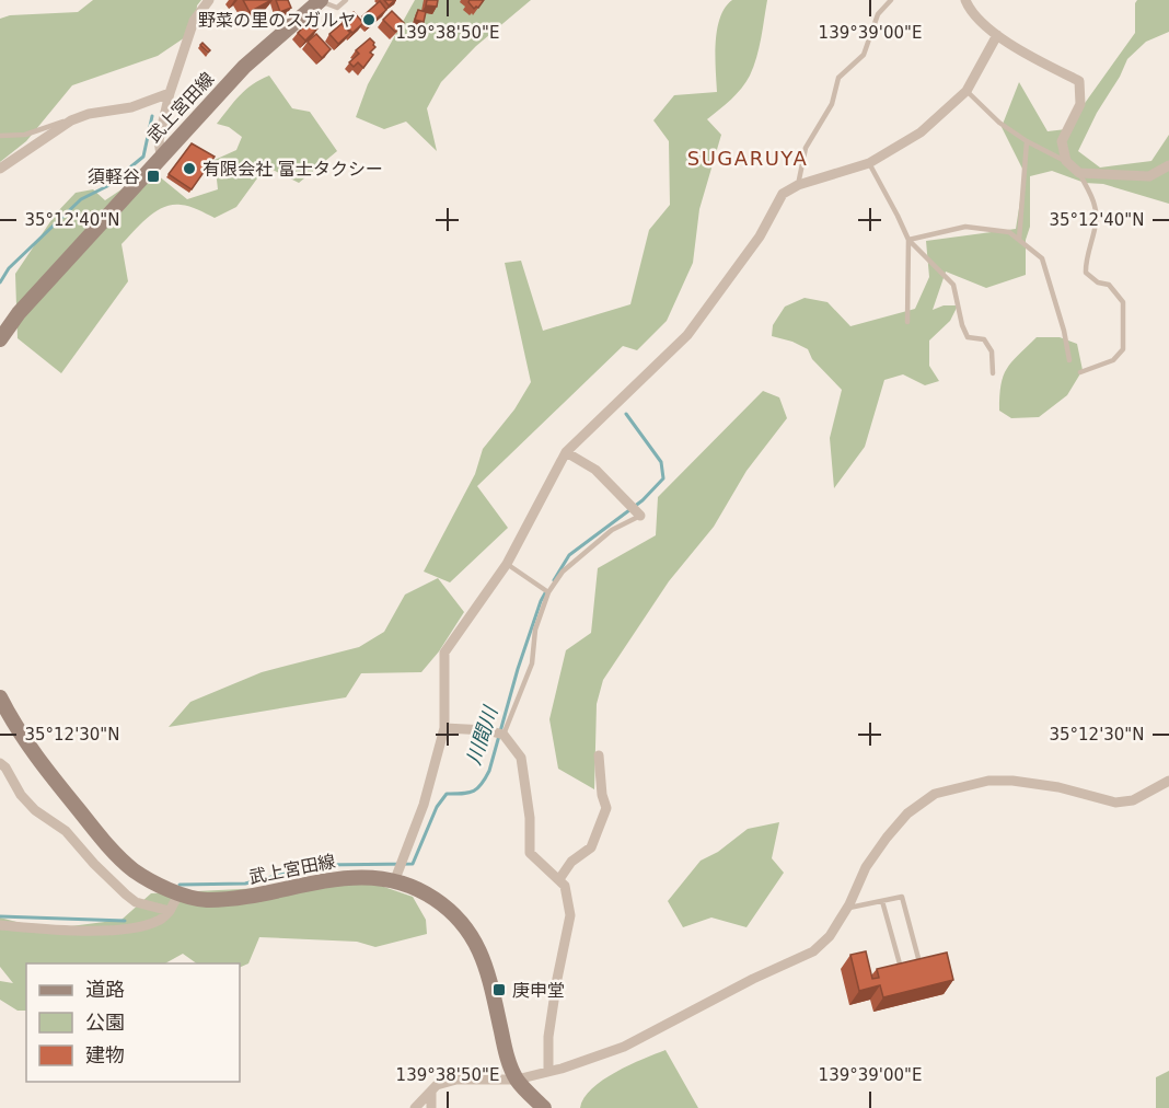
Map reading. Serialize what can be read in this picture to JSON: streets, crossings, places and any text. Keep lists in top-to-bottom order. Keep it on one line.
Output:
{"streets":{"main road":["武上宮田線"]},"districts":["SUGARUYA"],"water":["川間川"],"places":{"other":["野菜の里のスガルヤ","有限会社 富士タクシー"],"transit":["須軽谷","庚申堂"]},"legend":["道路","公園","建物"],"coordinates":["139°38'50\"E","139°39'00\"E","35°12'40\"N","35°12'30\"N"]}
